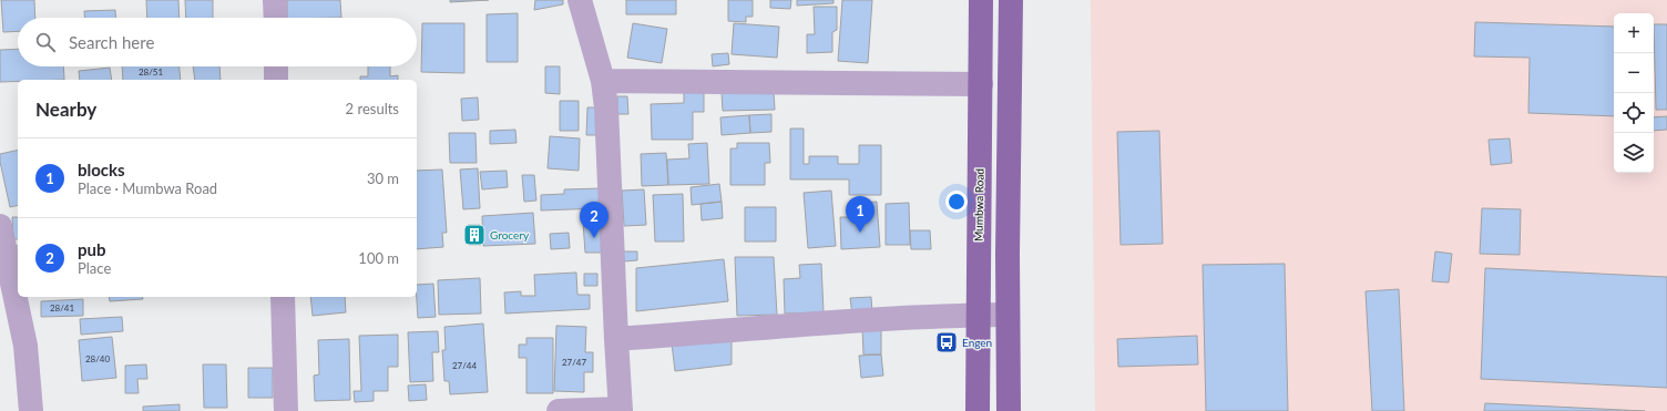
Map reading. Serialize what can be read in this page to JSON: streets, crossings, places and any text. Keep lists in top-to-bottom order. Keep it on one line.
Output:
{"streets":{"main road":["Mumbwa Road"]},"places":{"building":["Grocery"],"bus stop":["Engen"]},"house_numbers":["28/51","28/41","28/40","27/47","27/44"],"page":{"map_buttons":["+","−"],"search":"Search here","heading":["Nearby","2 results"],"list":[{"mark":"1","name":"blocks","note":"Place · Mumbwa Road","value":"30 m"},{"mark":"2","name":"pub","note":"Place","value":"100 m"}],"pins":["1","2"]}}
